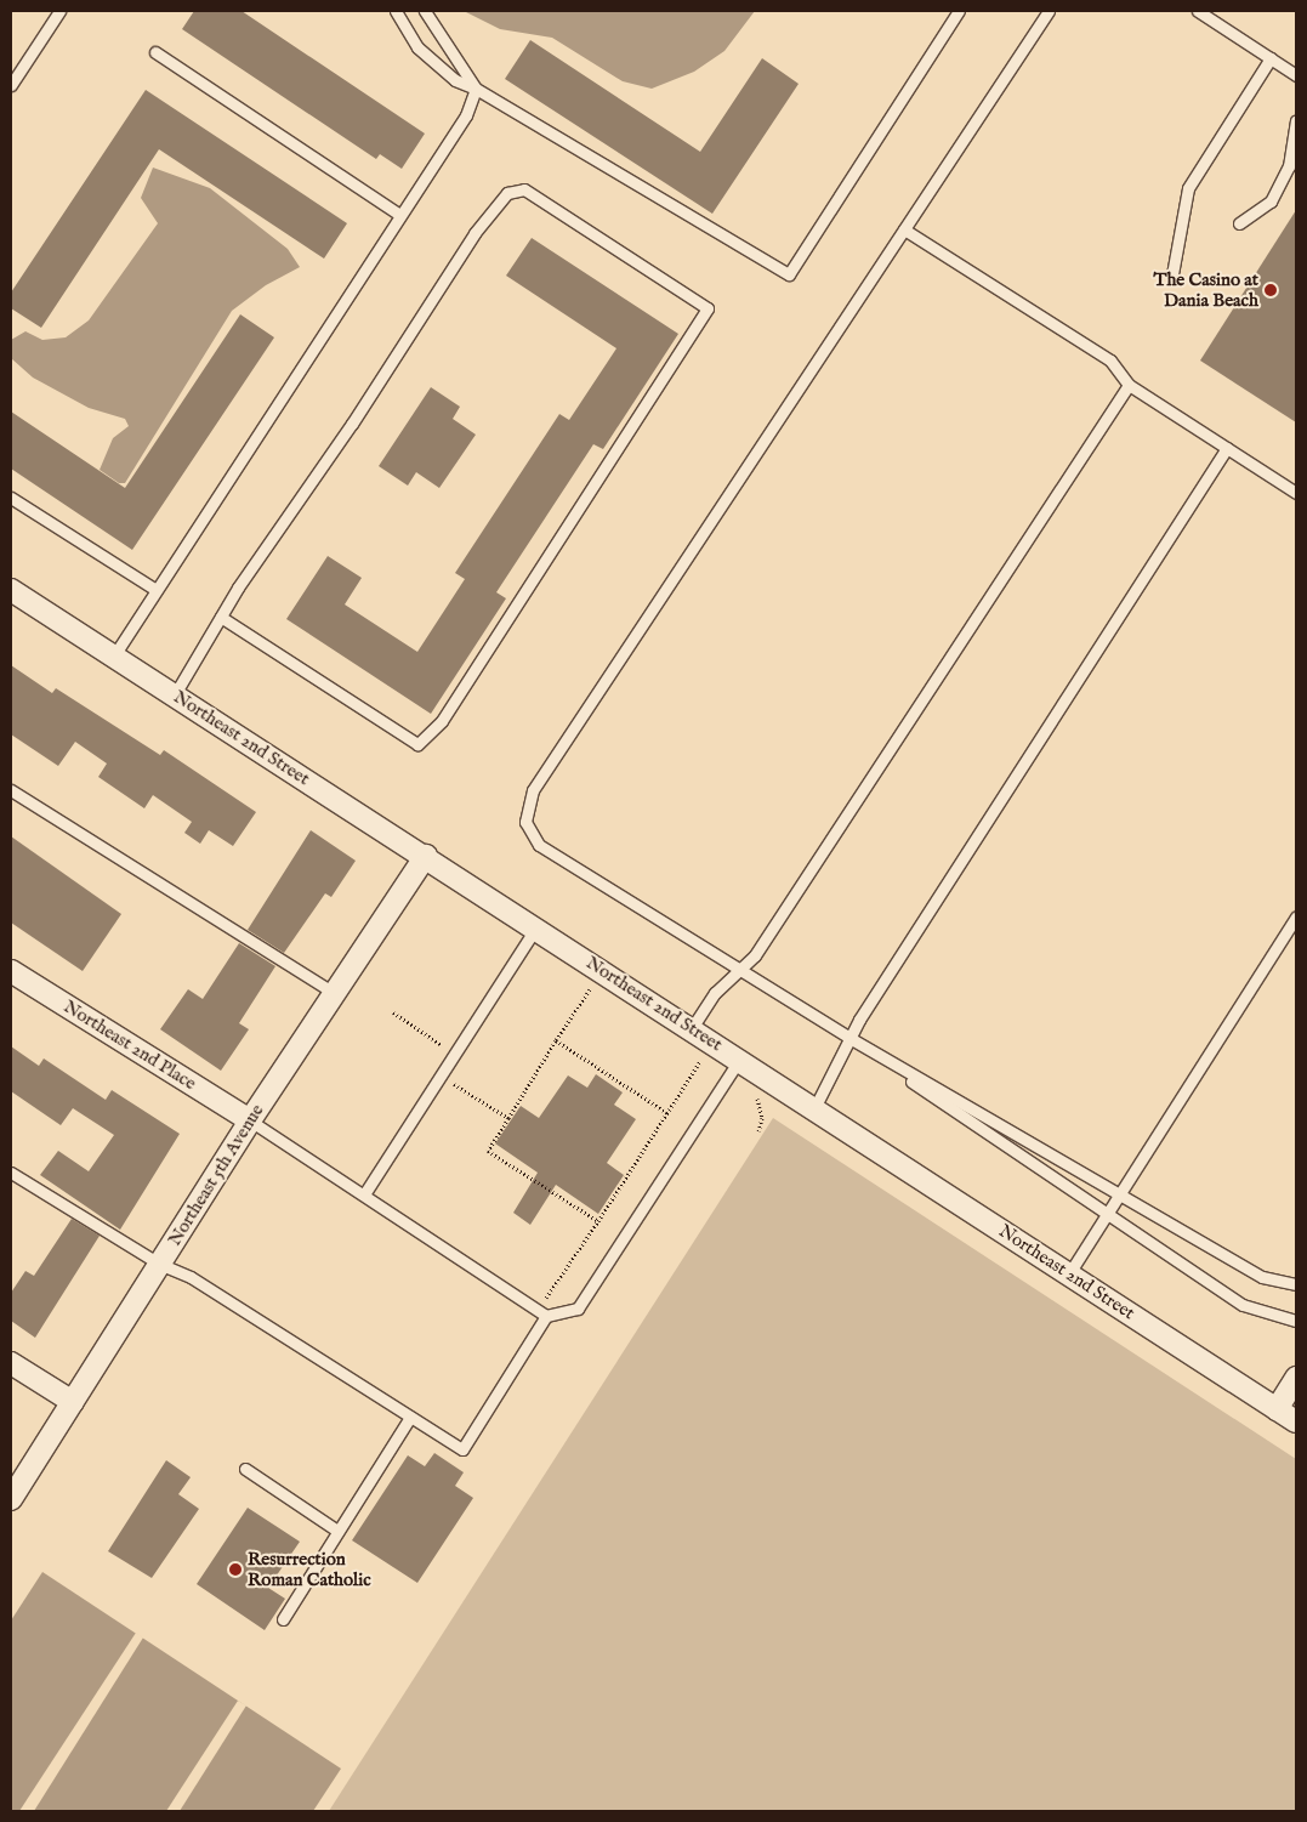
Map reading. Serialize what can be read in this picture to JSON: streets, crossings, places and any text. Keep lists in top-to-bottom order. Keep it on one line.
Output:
{"streets":{"street":["Northeast 2nd Street","Northeast 2nd Place","Northeast 5th Avenue"]},"crossings":[["Northeast 2nd Street","Northeast 5th Avenue"],["Northeast 2nd Place","Northeast 5th Avenue"]],"places":["The Casino at Dania Beach","Resurrection Roman Catholic"]}
